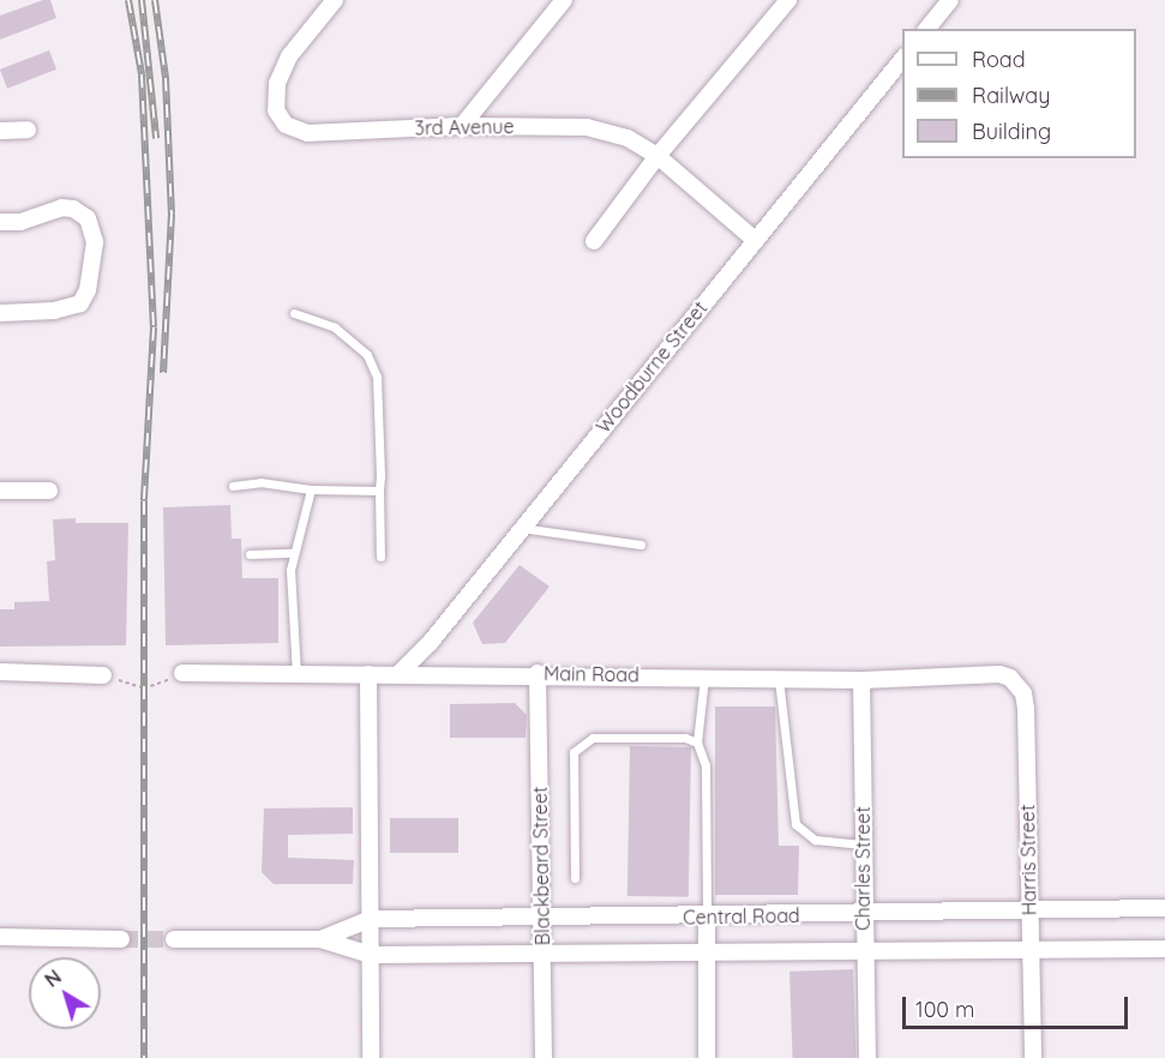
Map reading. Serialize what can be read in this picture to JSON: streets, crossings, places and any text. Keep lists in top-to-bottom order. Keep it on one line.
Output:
{"streets":{"street":["3rd Avenue","Woodburne Street","Main Road","Harris Street","Blackbeard Street","Charles Street","Central Road"]},"crossings":[["3rd Avenue","Woodburne Street"],["Woodburne Street","Main Road"],["Main Road","Harris Street"],["Main Road","Blackbeard Street"],["Main Road","Charles Street"],["Harris Street","Central Road"],["Blackbeard Street","Central Road"],["Charles Street","Central Road"]],"legend":["Road","Railway","Building"],"scale_bar":"100 m","north":"top left"}
